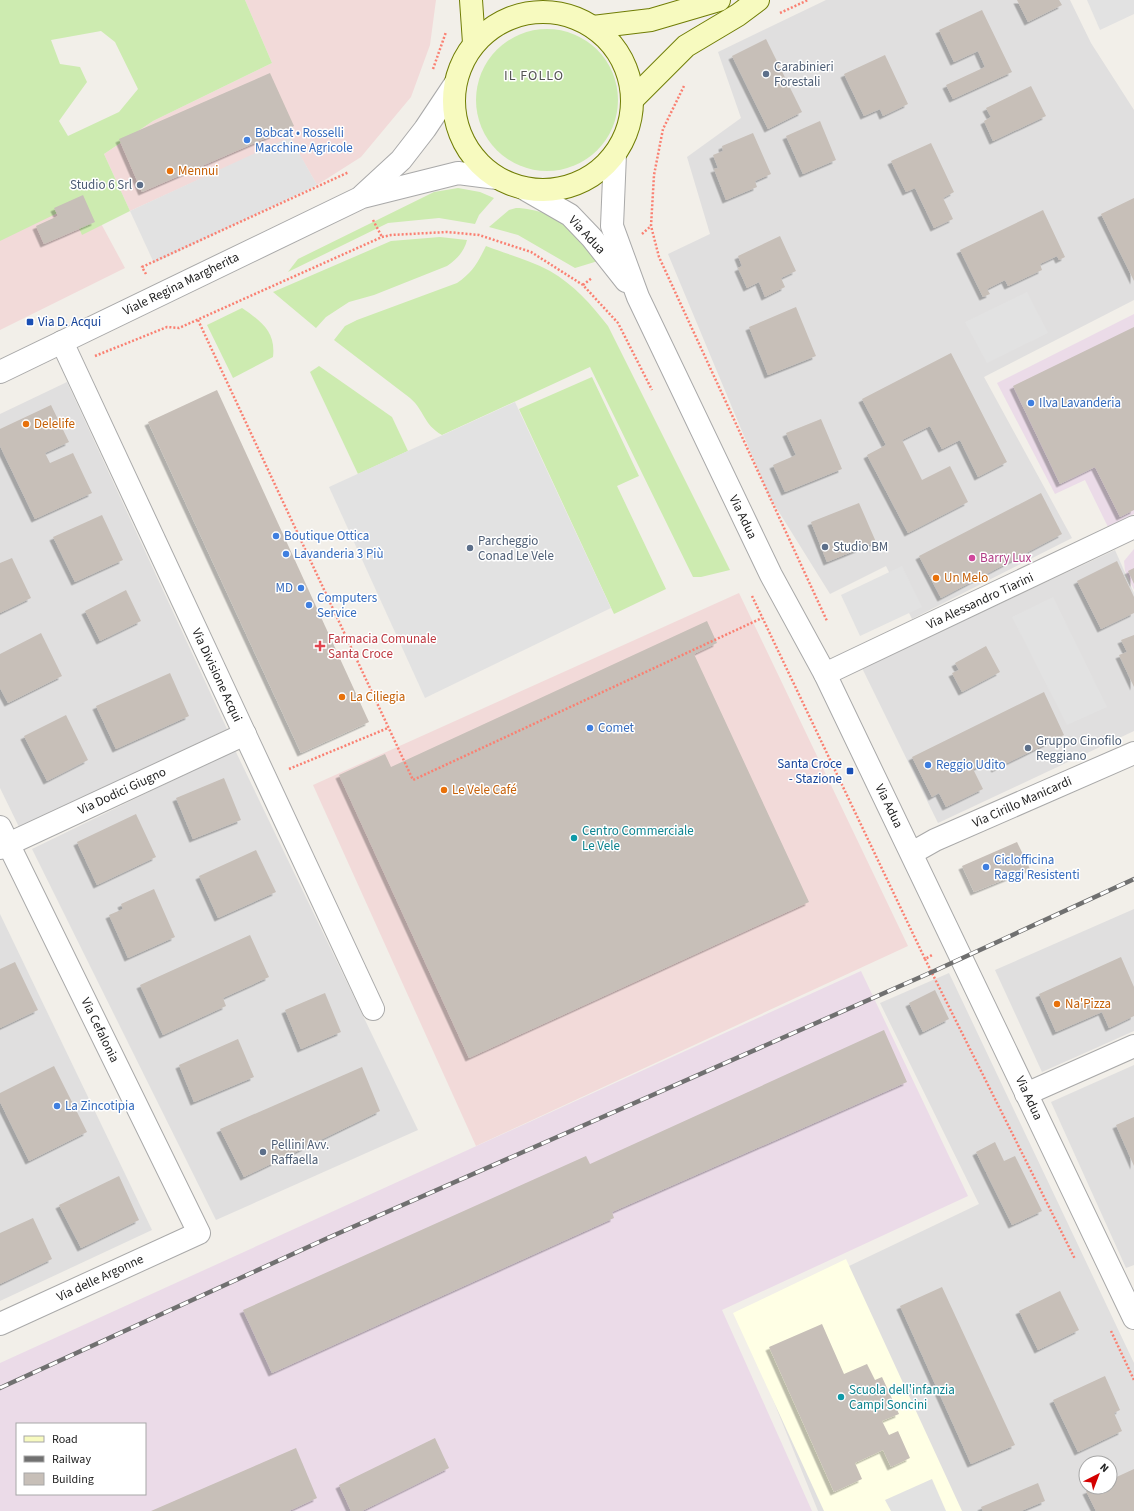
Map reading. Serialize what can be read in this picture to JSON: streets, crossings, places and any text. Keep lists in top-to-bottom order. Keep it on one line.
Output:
{"streets":{"main road":["Viale Regina Margherita"],"street":["Via Adua","Via Alessandro Tiarini","Via Divisione Acqui","Via Dodici Giugno","Via Cirillo Manicardi","Via Cefalonia","Via delle Argonne"]},"crossings":[["Via Adua","Viale Regina Margherita"],["Via Adua","Via Alessandro Tiarini"],["Via Adua","Via Cirillo Manicardi"],["Viale Regina Margherita","Via Divisione Acqui"],["Via Divisione Acqui","Via Dodici Giugno"],["Via Dodici Giugno","Via Cefalonia"],["Via Cefalonia","Via delle Argonne"]],"districts":["IL FOLLO"],"places":{"other":["Carabinieri Forestali","Bobcat • Rosselli Macchine Agricole","Mennui","Studio 6 Srl","Ilva Lavanderia","Delelife","Boutique Ottica","Studio BM","Parcheggio Conad Le Vele","Lavanderia 3 Più","Barry Lux","Un Melo","MD","Computers Service","La Ciliegia","Comet","Gruppo Cinofilo Reggiano","Reggio Udito","Le Vele Café","Centro Commerciale Le Vele","Ciclofficina Raggi Resistenti","Na'Pizza","La Zincotipia","Pellini Avv. Raffaella","Scuola dell'infanzia Campi Soncini"],"transit":["Via D. Acqui","Santa Croce - Stazione"],"health":["Farmacia Comunale Santa Croce"]},"legend":["Road","Railway","Building"],"north":"top right"}
